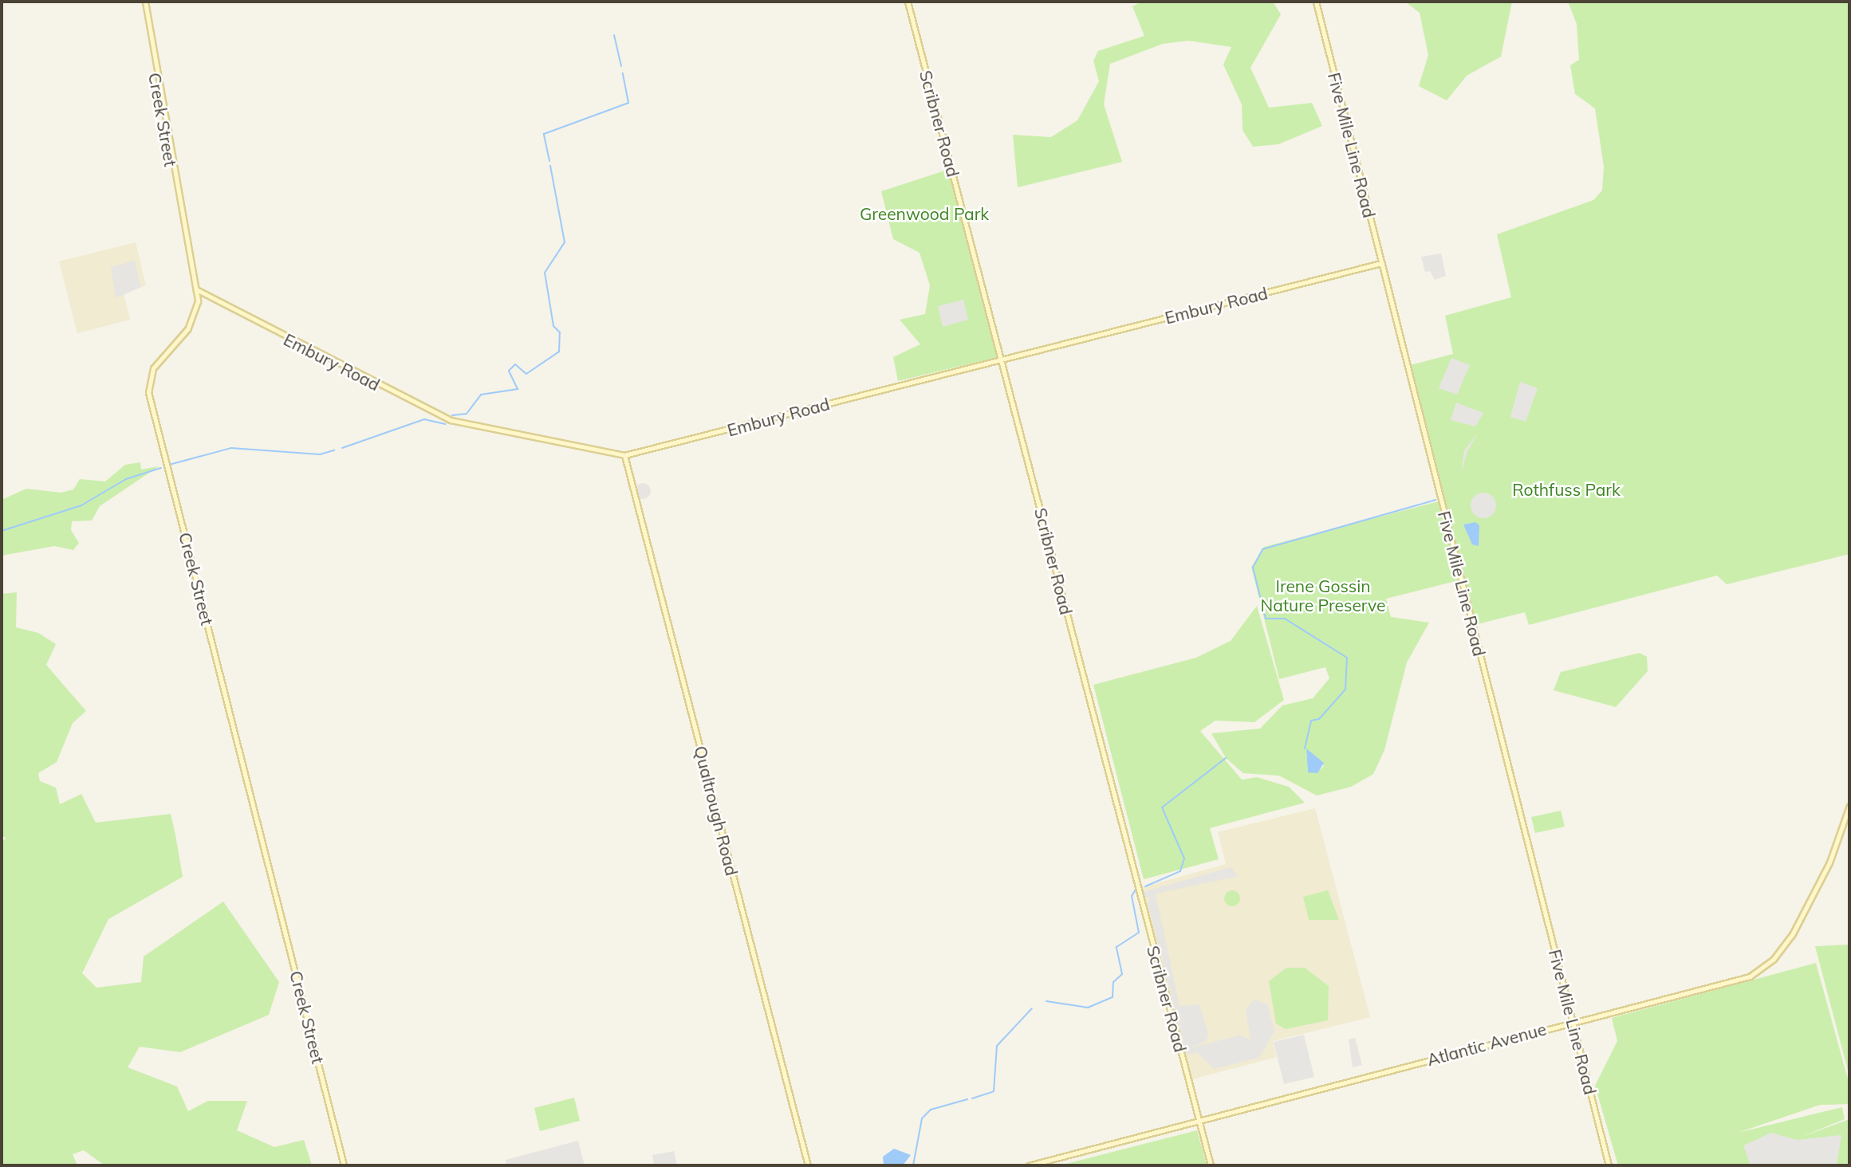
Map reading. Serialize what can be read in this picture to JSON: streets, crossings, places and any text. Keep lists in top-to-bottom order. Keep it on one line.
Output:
{"streets":{"street":["Creek Street","Scribner Road","Five Mile Line Road","Embury Road","Qualtrough Road","Atlantic Avenue"]},"crossings":[["Creek Street","Embury Road"],["Scribner Road","Embury Road"],["Scribner Road","Atlantic Avenue"],["Five Mile Line Road","Embury Road"],["Five Mile Line Road","Atlantic Avenue"],["Embury Road","Qualtrough Road"]],"parks":["Greenwood Park","Rothfuss Park","Irene Gossin Nature Preserve"]}
